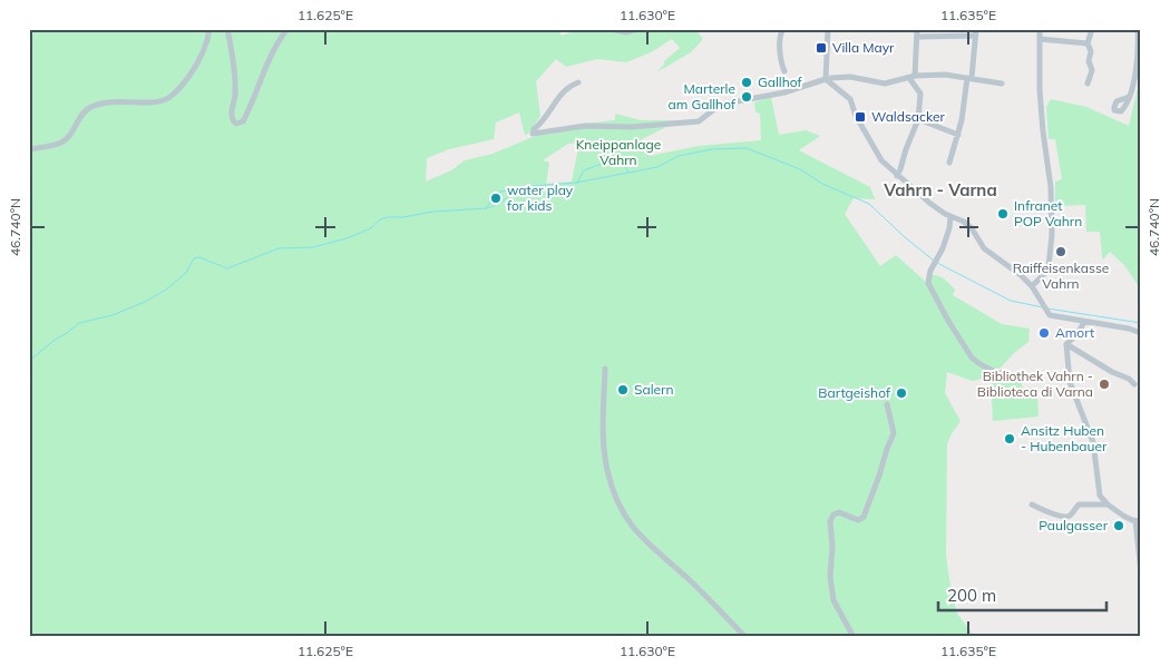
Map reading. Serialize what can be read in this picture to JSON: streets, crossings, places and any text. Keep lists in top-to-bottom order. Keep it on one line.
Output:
{"districts":["Vahrn - Varna"],"parks":["Kneippanlage Vahrn"],"places":{"transit":["Villa Mayr","Waldsacker"],"other":["Gallhof","Marterle am Gallhof","water play for kids","Infranet POP Vahrn","Raiffeisenkasse Vahrn","Amort","Bibliothek Vahrn - Biblioteca di Varna","Salern","Bartgeishof","Ansitz Huben - Hubenbauer","Paulgasser"]},"scale_bar":"200 m","coordinates":["11.625°E","11.630°E","11.635°E","46.740°N"]}
